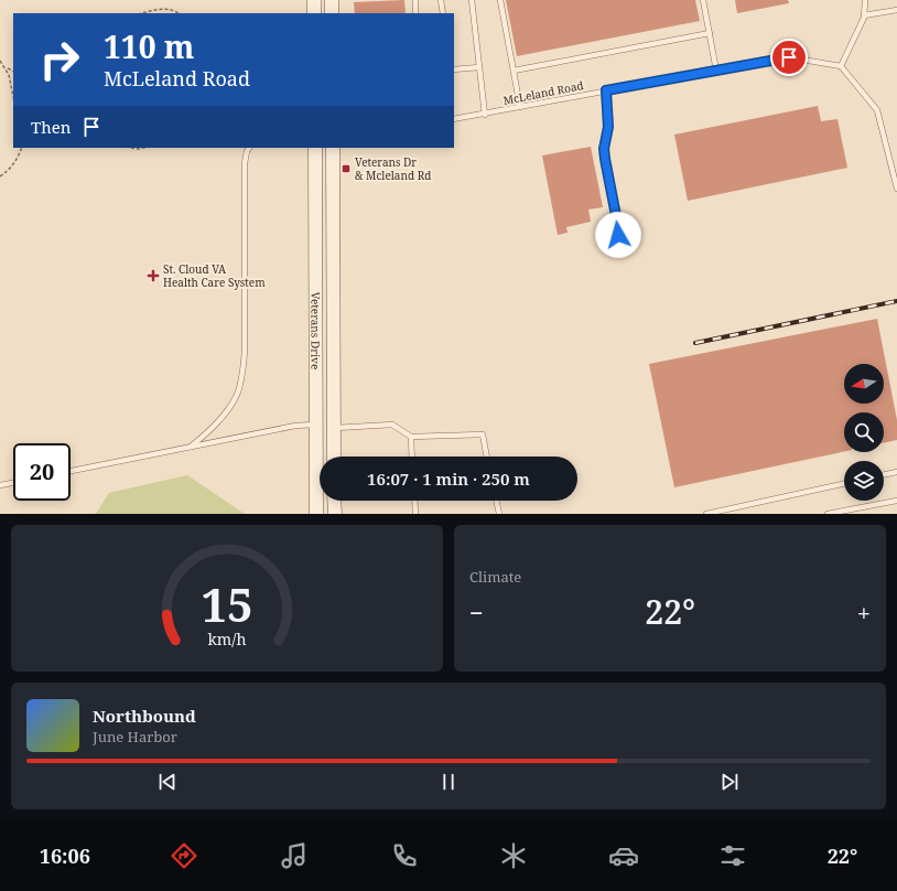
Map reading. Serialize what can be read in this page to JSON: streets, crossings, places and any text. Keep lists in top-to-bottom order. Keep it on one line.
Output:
{"streets":{"main road":["Veterans Drive"],"lane":["McLeland Road"]},"places":{"transit":["Veterans Dr & Mcleland Rd"],"health":["St. Cloud VA Health Care System"]},"north":"left","page":{"turn":["110 m","McLeland Road"],"then":"Then","limit":"20","trip":"16:07 · 1 min · 250 m","tile":"Climate","heat":["−","22°","+"],"song":["Northbound","June Harbor"],"tabs":["16:06","22°"],"gauge":["15","km/h"]}}
